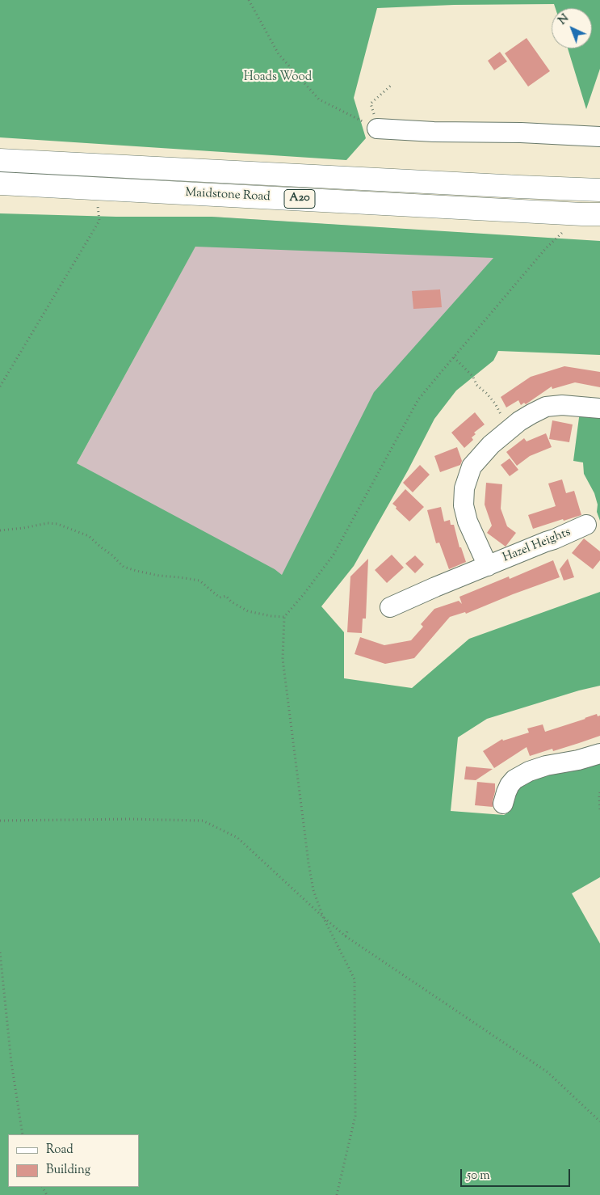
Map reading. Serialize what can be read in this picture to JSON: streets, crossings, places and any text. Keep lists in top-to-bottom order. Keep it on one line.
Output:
{"streets":{"main road":["Maidstone Road","A20"],"street":["Hazel Heights"]},"parks":["Hoads Wood"],"legend":["Road","Building"],"scale_bar":"50 m","north":"top left"}
